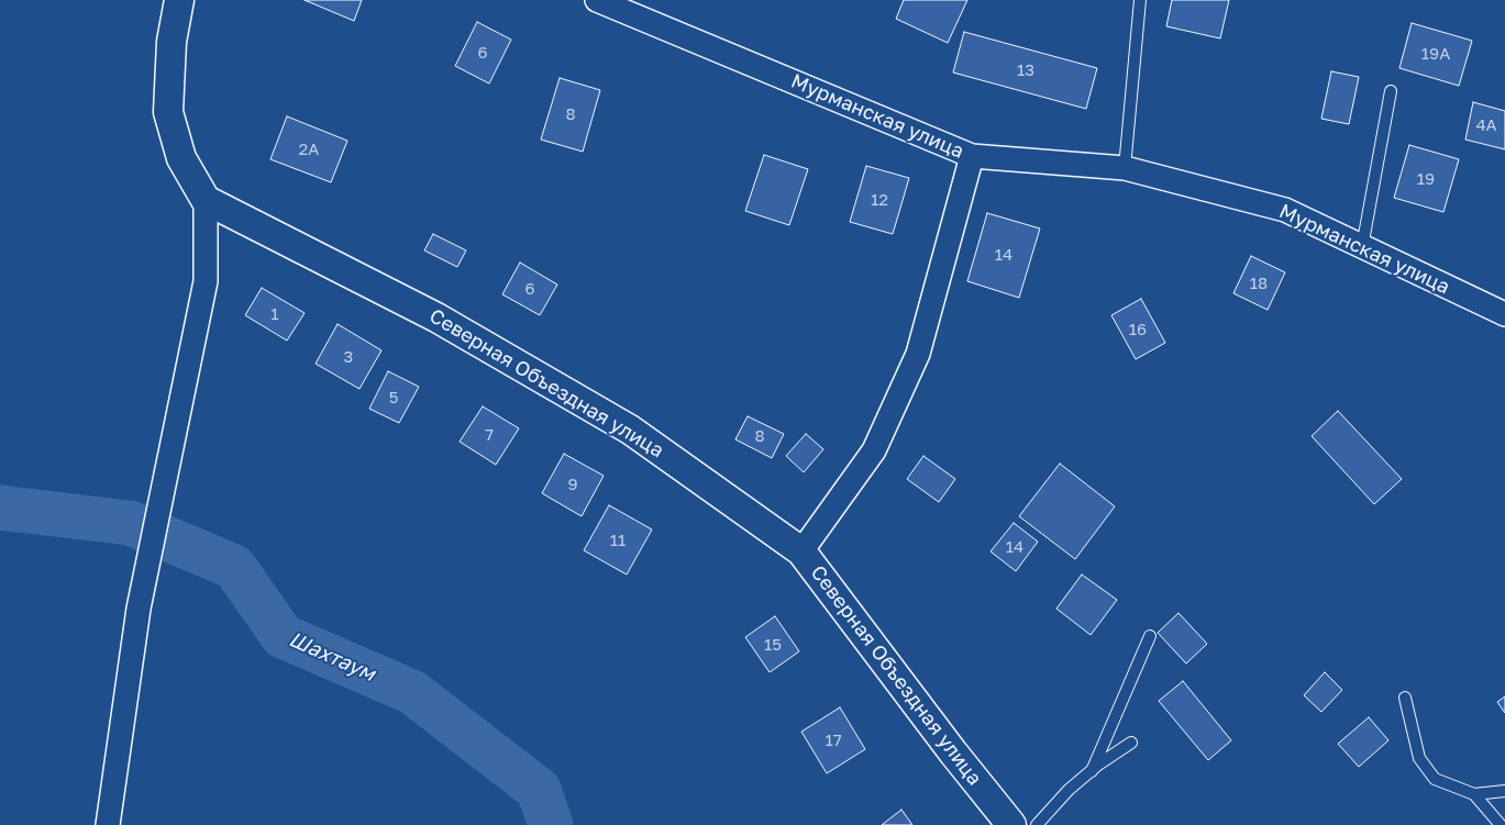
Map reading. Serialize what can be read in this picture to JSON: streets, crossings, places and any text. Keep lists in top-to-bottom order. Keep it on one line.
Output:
{"streets":{"street":["Мурманская улица","Северная Объездная улица"]},"water":["Шахтаум"],"house_numbers":["6","19А","13","8","4А","2А","19","12","14","18","6","1","16","3","5","7","8","9","11","14","15","17"]}
